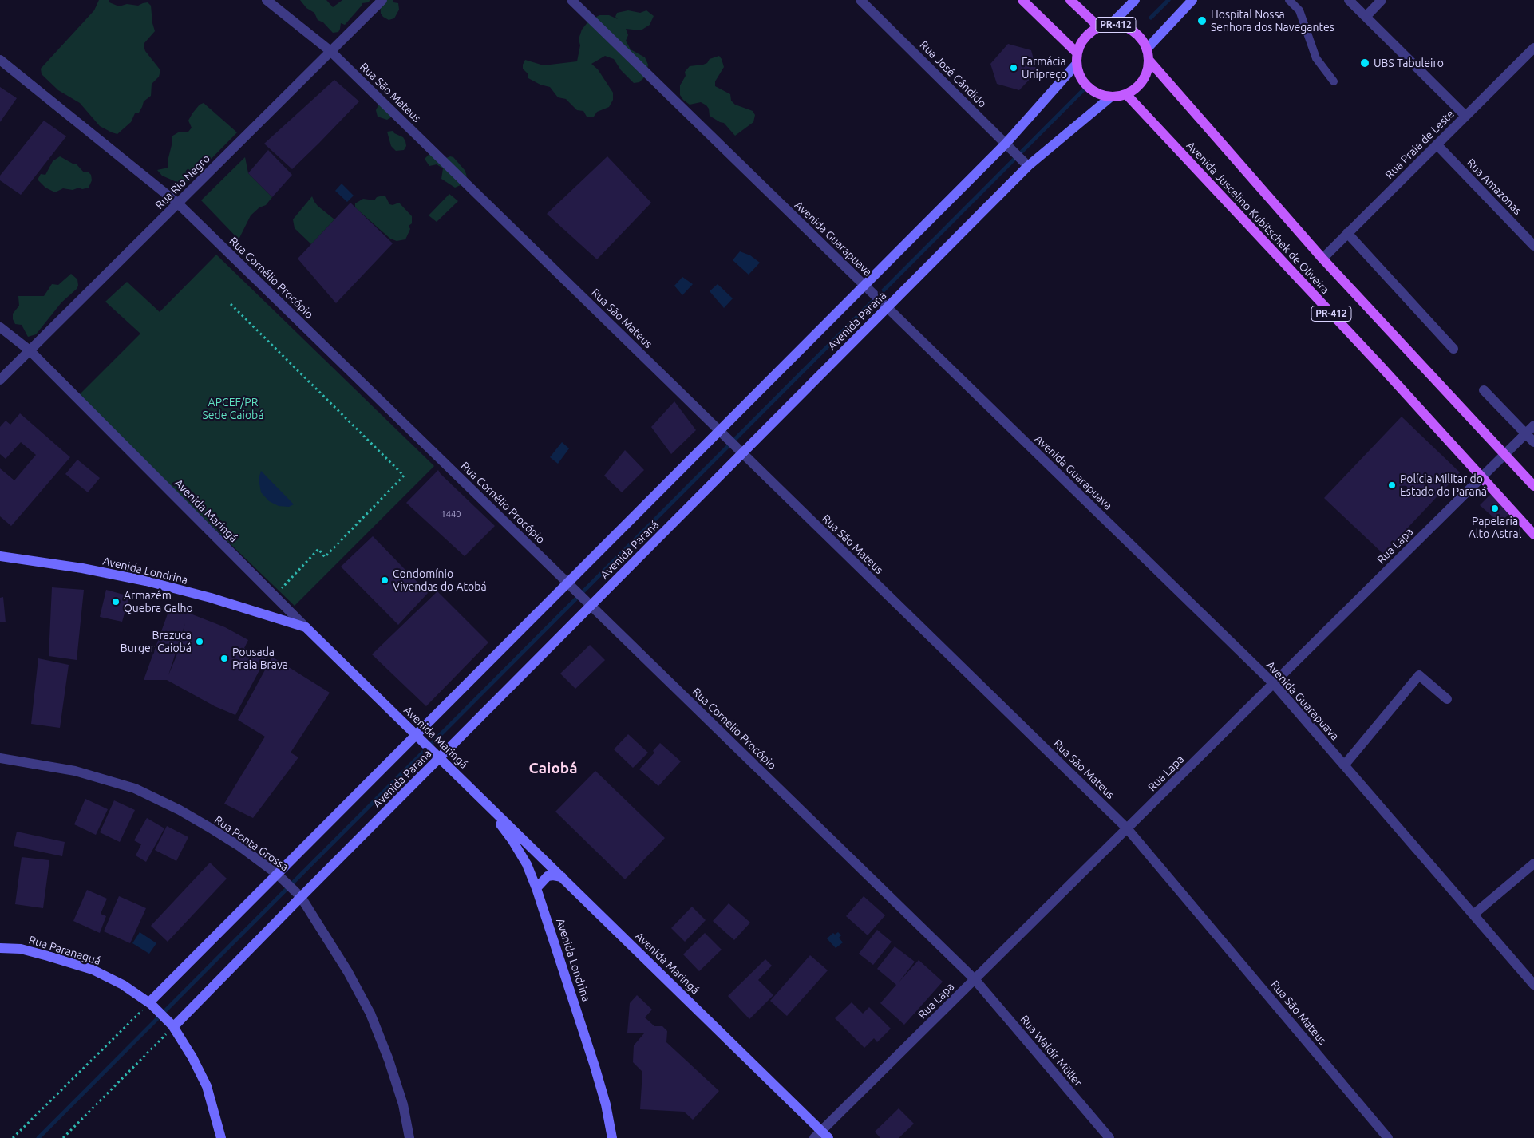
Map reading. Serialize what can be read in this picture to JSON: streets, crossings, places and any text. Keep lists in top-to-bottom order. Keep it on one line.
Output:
{"streets":{"main road":["PR-412","Avenida Juscelino Kubitschek de Oliveira"],"street":["Rua José Cândido","Rua São Mateus","Rua Praia de Leste","Rua Rio Negro","Rua Amazonas","Avenida Guarapuava","Rua Cornélio Procópio","Avenida Paraná","Avenida Maringá","Rua Lapa","Avenida Londrina","Rua Ponta Grossa","Rua Paranaguá","Rua Waldir Müller"]},"crossings":[["PR-412","Avenida Juscelino Kubitschek de Oliveira"],["PR-412","Avenida Paraná"],["Rua José Cândido","Avenida Paraná"],["Rua São Mateus","Rua Rio Negro"],["Rua São Mateus","Avenida Paraná"],["Rua São Mateus","Rua Lapa"],["Rua Praia de Leste","Rua Amazonas"],["Rua Praia de Leste","Avenida Juscelino Kubitschek de Oliveira"],["Rua Rio Negro","Rua Cornélio Procópio"],["Rua Rio Negro","Avenida Maringá"],["Avenida Juscelino Kubitschek de Oliveira","Avenida Paraná"],["Avenida Juscelino Kubitschek de Oliveira","Rua Lapa"],["Avenida Guarapuava","Avenida Paraná"],["Avenida Guarapuava","Rua Lapa"],["Rua Cornélio Procópio","Avenida Paraná"],["Rua Cornélio Procópio","Rua Lapa"],["Rua Cornélio Procópio","Rua Waldir Müller"],["Avenida Paraná","Avenida Maringá"],["Avenida Paraná","Rua Ponta Grossa"],["Avenida Paraná","Rua Paranaguá"],["Avenida Maringá","Rua Lapa"],["Avenida Maringá","Avenida Londrina"],["Rua Lapa","Rua Waldir Müller"]],"districts":["Caiobá"],"parks":["APCEF/PR Sede Caiobá"],"places":["Hospital Nossa Senhora dos Navegantes","UBS Tabuleiro","Farmácia Unipreço","Polícia Militar do Estado do Paraná","Papelaria Alto Astral","Condomínio Vivendas do Atobá","Armazém Quebra Galho","Brazuca Burger Caiobá","Pousada Praia Brava"],"house_numbers":["1440"]}
